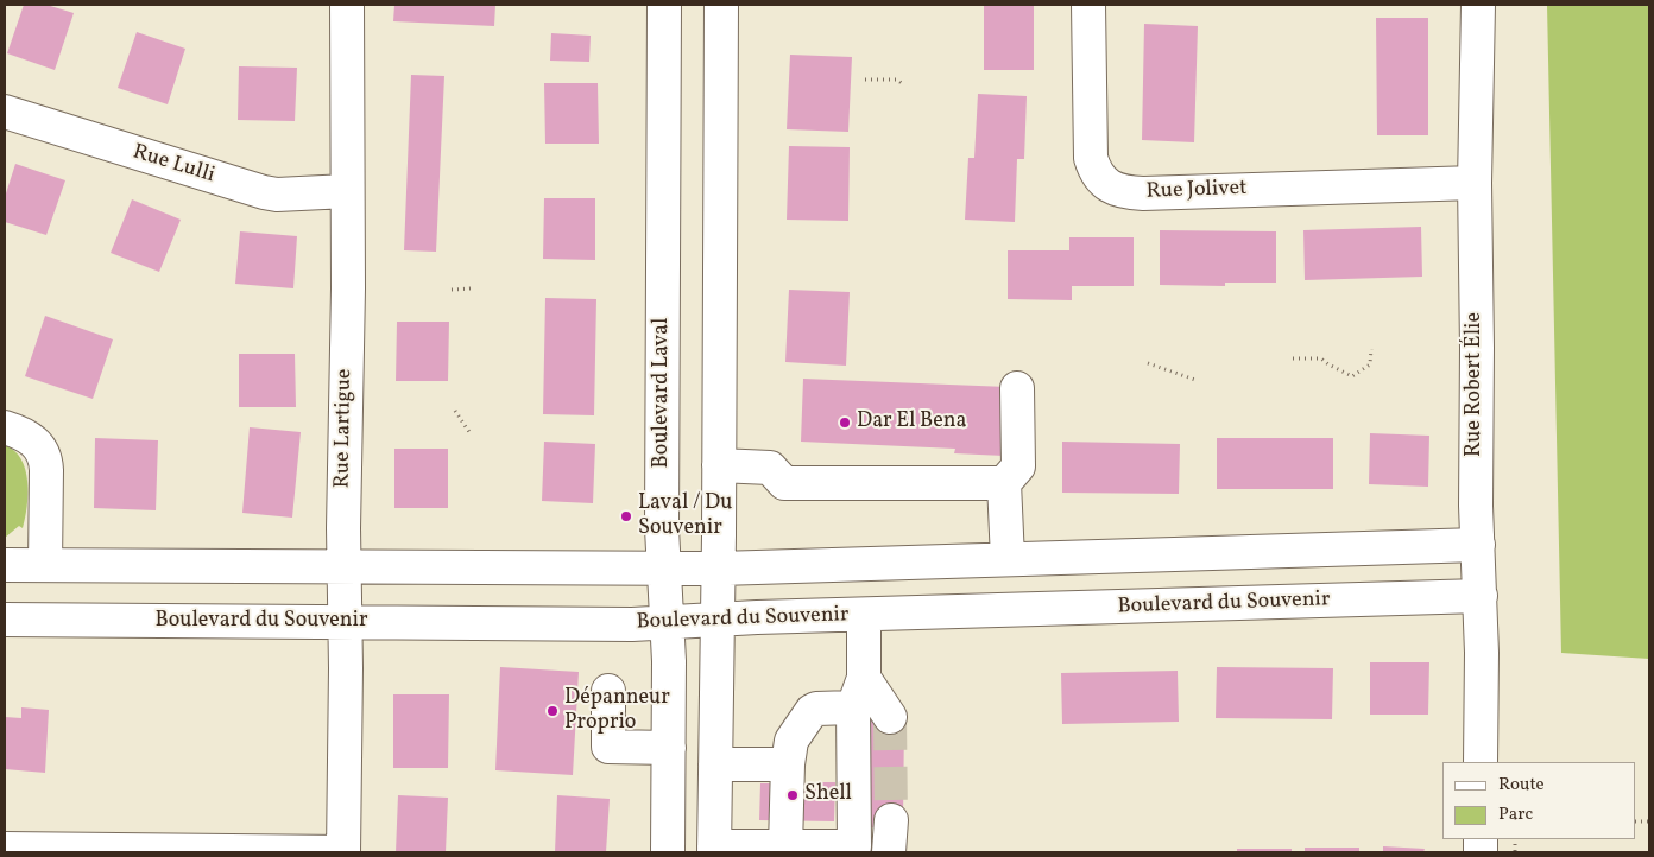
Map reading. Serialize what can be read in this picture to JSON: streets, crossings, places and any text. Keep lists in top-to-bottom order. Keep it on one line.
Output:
{"streets":{"street":["Rue Lulli","Rue Jolivet","Rue Robert Élie","Boulevard Laval","Rue Lartigue","Boulevard du Souvenir"]},"crossings":[["Rue Lulli","Rue Lartigue"],["Rue Jolivet","Rue Robert Élie"],["Rue Robert Élie","Boulevard du Souvenir"],["Boulevard Laval","Boulevard du Souvenir"],["Rue Lartigue","Boulevard du Souvenir"]],"places":["Dar El Bena","Laval / Du Souvenir","Dépanneur Proprio","Shell"],"legend":["Route","Parc"]}
